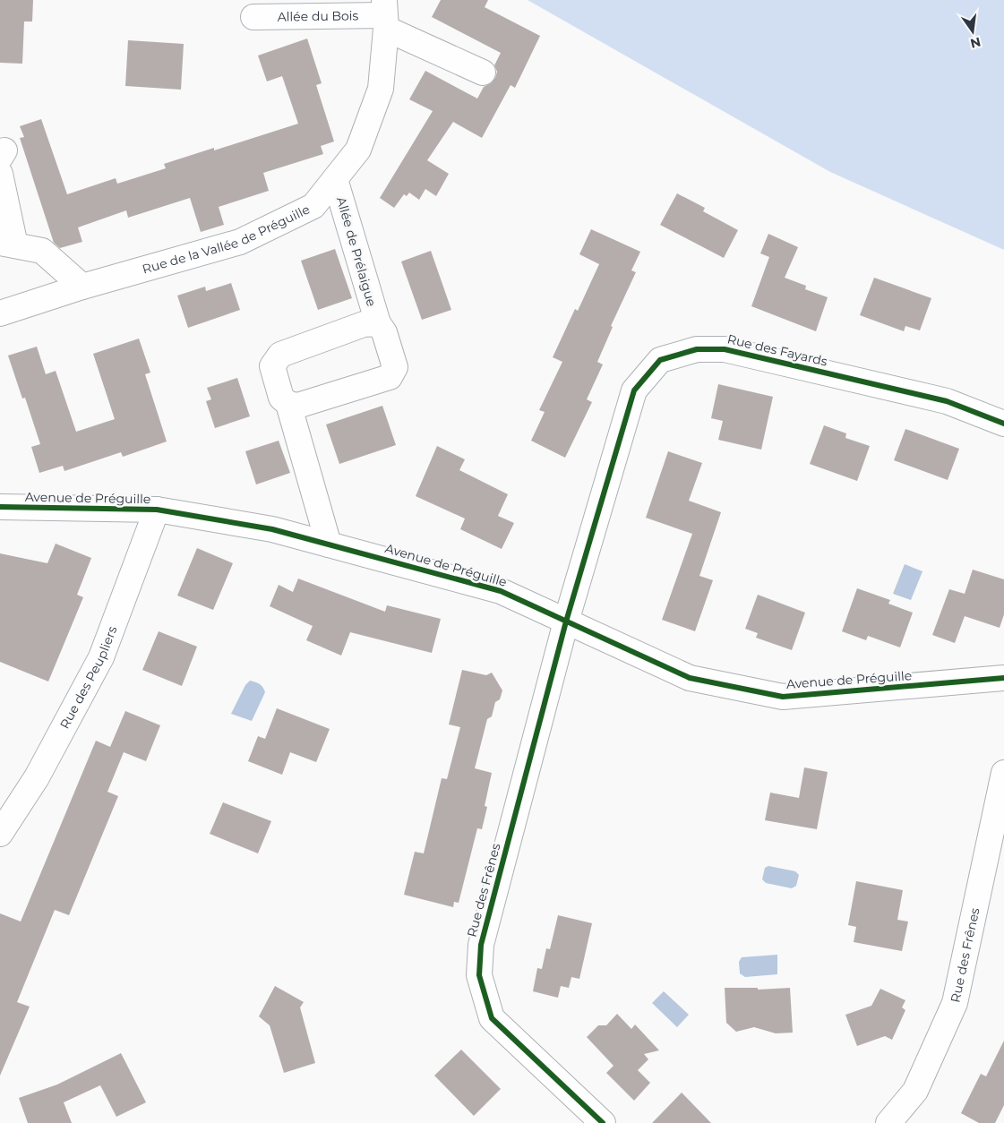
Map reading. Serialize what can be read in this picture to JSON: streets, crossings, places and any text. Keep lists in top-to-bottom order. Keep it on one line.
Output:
{"streets":{"street":["Allée du Bois","Rue de la Vallée de Préguille","Allée de Prélaigue","Rue des Fayards","Avenue de Préguille","Rue des Peupliers","Rue des Frênes"]},"crossings":[["Allée du Bois","Rue de la Vallée de Préguille"],["Rue de la Vallée de Préguille","Allée de Prélaigue"],["Allée de Prélaigue","Avenue de Préguille"],["Rue des Fayards","Avenue de Préguille"],["Rue des Fayards","Rue des Frênes"],["Avenue de Préguille","Rue des Peupliers"],["Avenue de Préguille","Rue des Frênes"]],"north":"bottom"}
